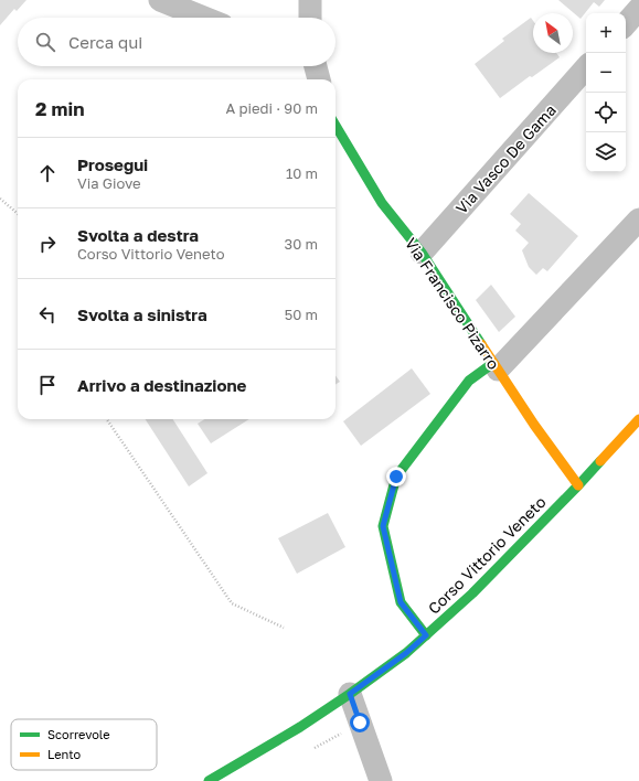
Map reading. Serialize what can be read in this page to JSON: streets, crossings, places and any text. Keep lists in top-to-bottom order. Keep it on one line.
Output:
{"streets":{"street":["Via Vasco De Gama","Via Francisco Pizarro","Corso Vittorio Veneto"]},"crossings":[["Via Vasco De Gama","Via Francisco Pizarro"],["Via Francisco Pizarro","Corso Vittorio Veneto"]],"legend":["Scorrevole","Lento"],"north":"top left","page":{"map_buttons":["+","−"],"search":"Cerca qui","heading":["2 min","A piedi · 90 m"],"list":[["Prosegui","Via Giove","10 m"],["Svolta a destra","Corso Vittorio Veneto","30 m"],["Svolta a sinistra","50 m"],"Arrivo a destinazione"]}}
